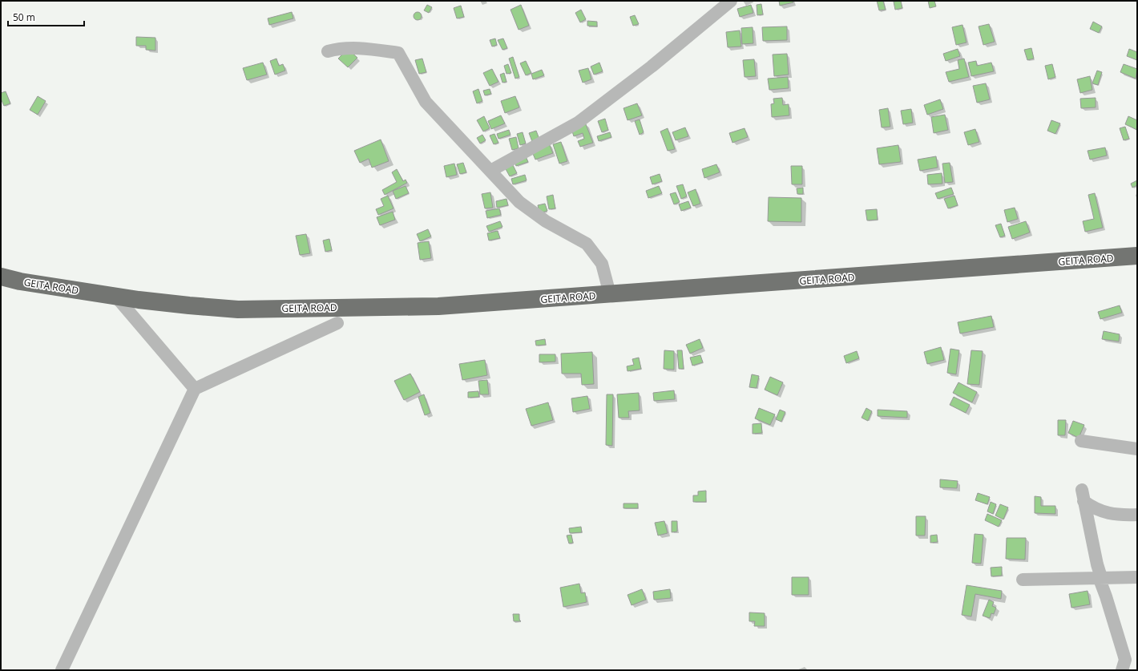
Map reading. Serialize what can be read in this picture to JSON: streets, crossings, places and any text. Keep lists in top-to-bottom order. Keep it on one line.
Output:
{"streets":{"highway":["GEITA ROAD"]},"scale_bar":"50 m"}
